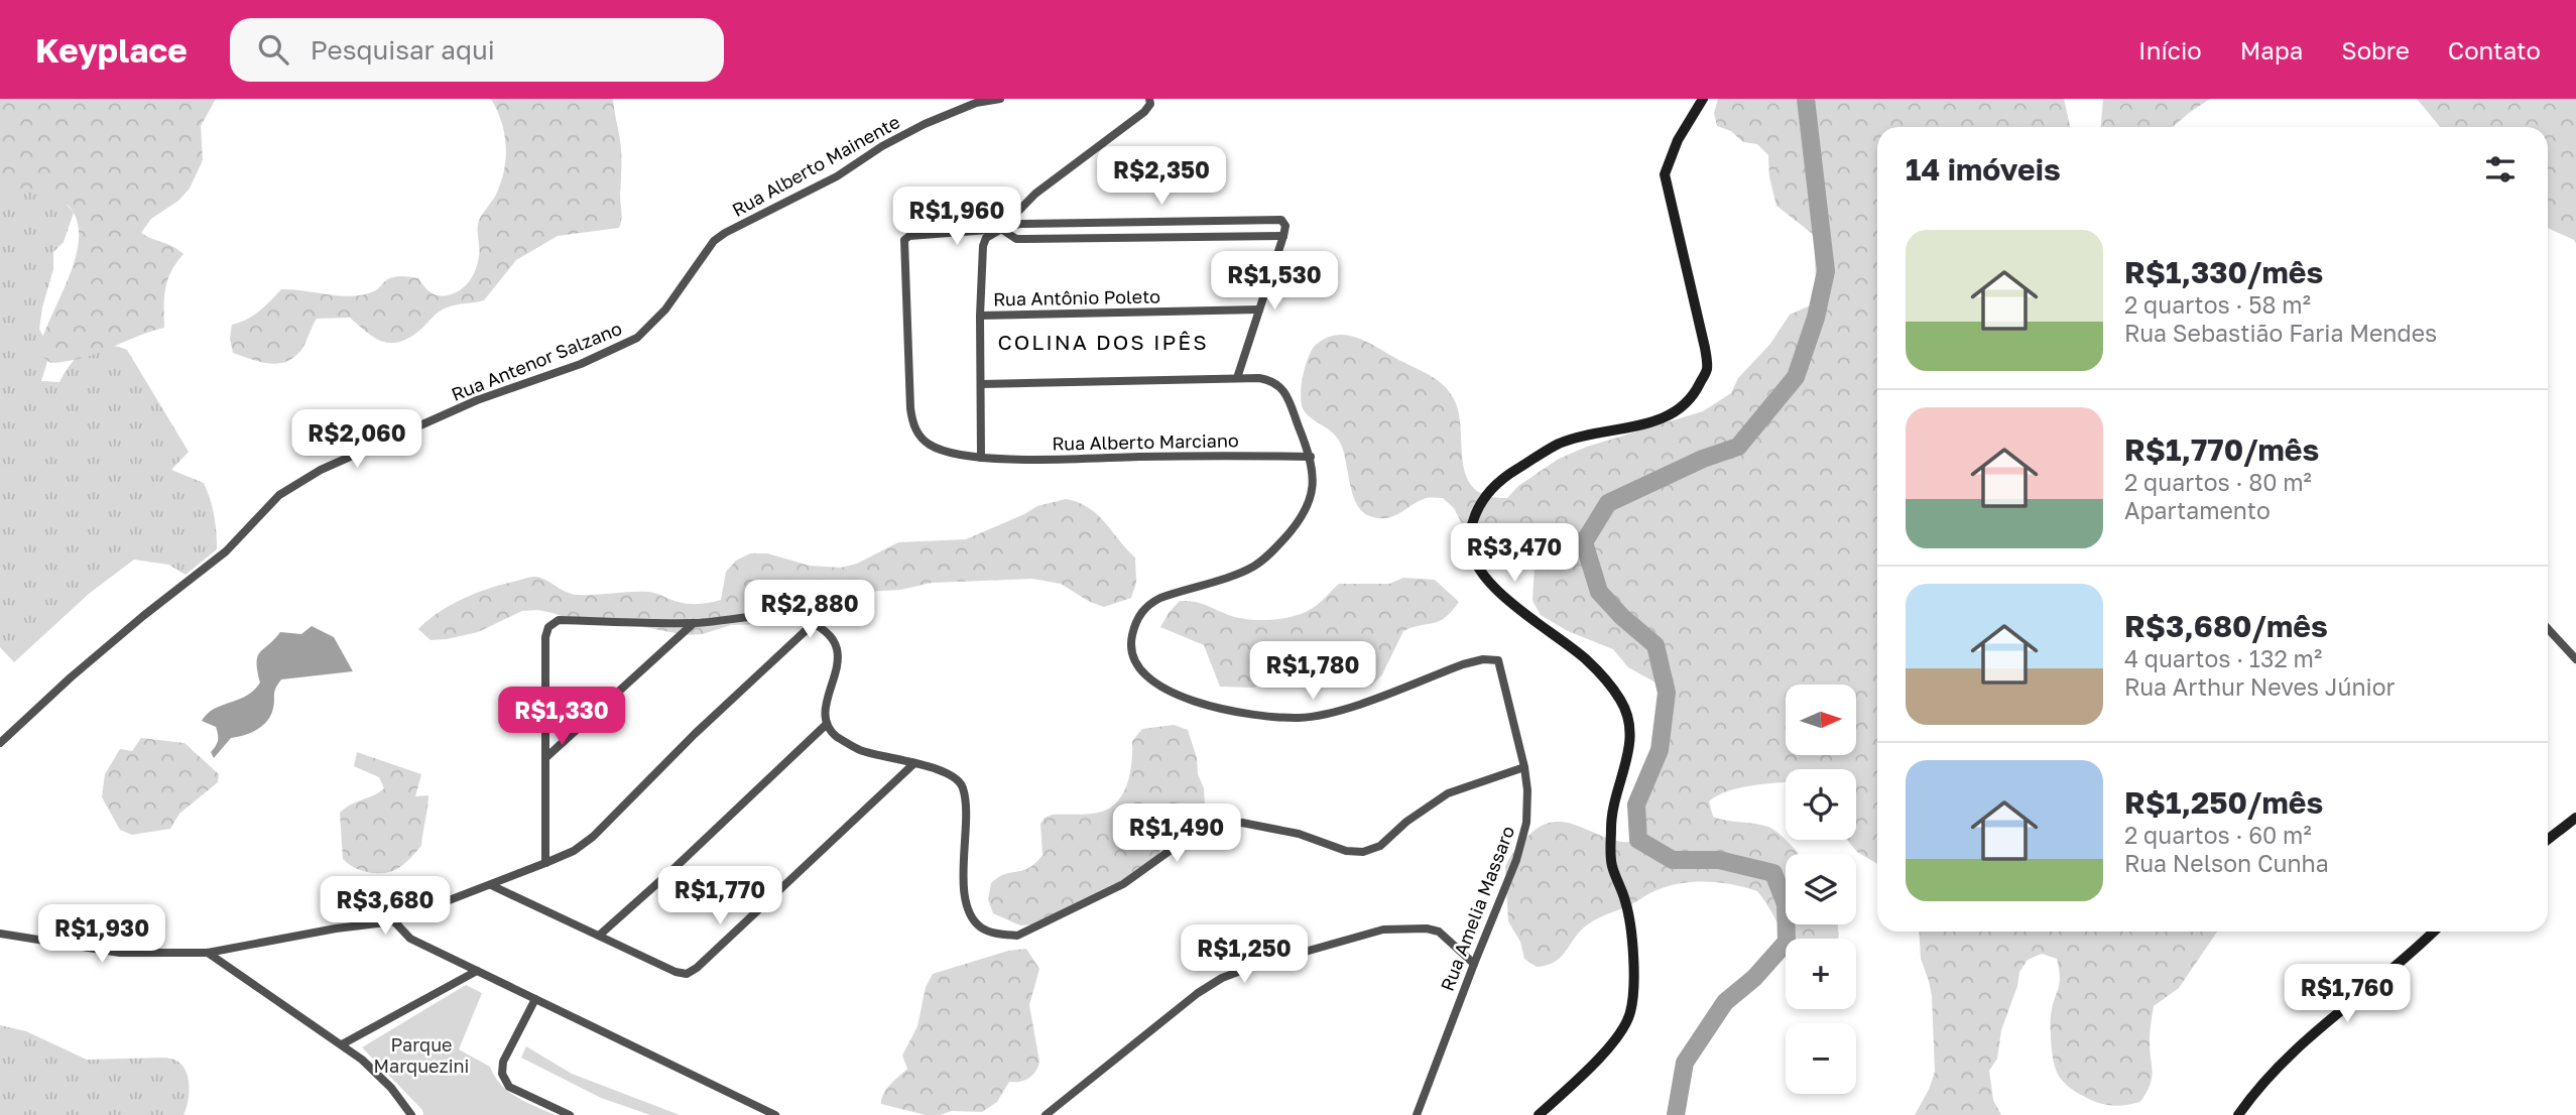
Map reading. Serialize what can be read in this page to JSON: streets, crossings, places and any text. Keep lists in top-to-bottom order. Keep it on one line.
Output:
{"streets":{"street":["Rua Alberto Mainente","Rua Antônio Poleto","Rua Antenor Salzano","Rua Alberto Marciano","Rua Amelia Massaro"]},"crossings":[["Rua Alberto Mainente","Rua Antenor Salzano"],["Rua Alberto Marciano","Rua Amelia Massaro"]],"districts":["COLINA DOS IPÊS"],"parks":["Parque Marquezini"],"north":"right","page":{"header":"Keyplace","search":"Pesquisar aqui","nav":["Início","Mapa","Sobre","Contato"],"heading":"14 imóveis","price":["R$2,350","R$1,960","R$1,530","R$2,060","R$3,470","R$2,880","R$1,780","R$1,330","R$1,490","R$1,770","R$3,680","R$1,930","R$1,250","R$1,760"],"list":[{"name":"R$1,330/mês","note":"2 quartos · 58 m² · Rua Sebastião Faria Mendes"},{"name":"R$1,770/mês","note":"2 quartos · 80 m² · Apartamento"},{"name":"R$3,680/mês","note":"4 quartos · 132 m² · Rua Arthur Neves Júnior"},{"name":"R$1,250/mês","note":"2 quartos · 60 m² · Rua Nelson Cunha"}],"map_buttons":["+","−"]}}
